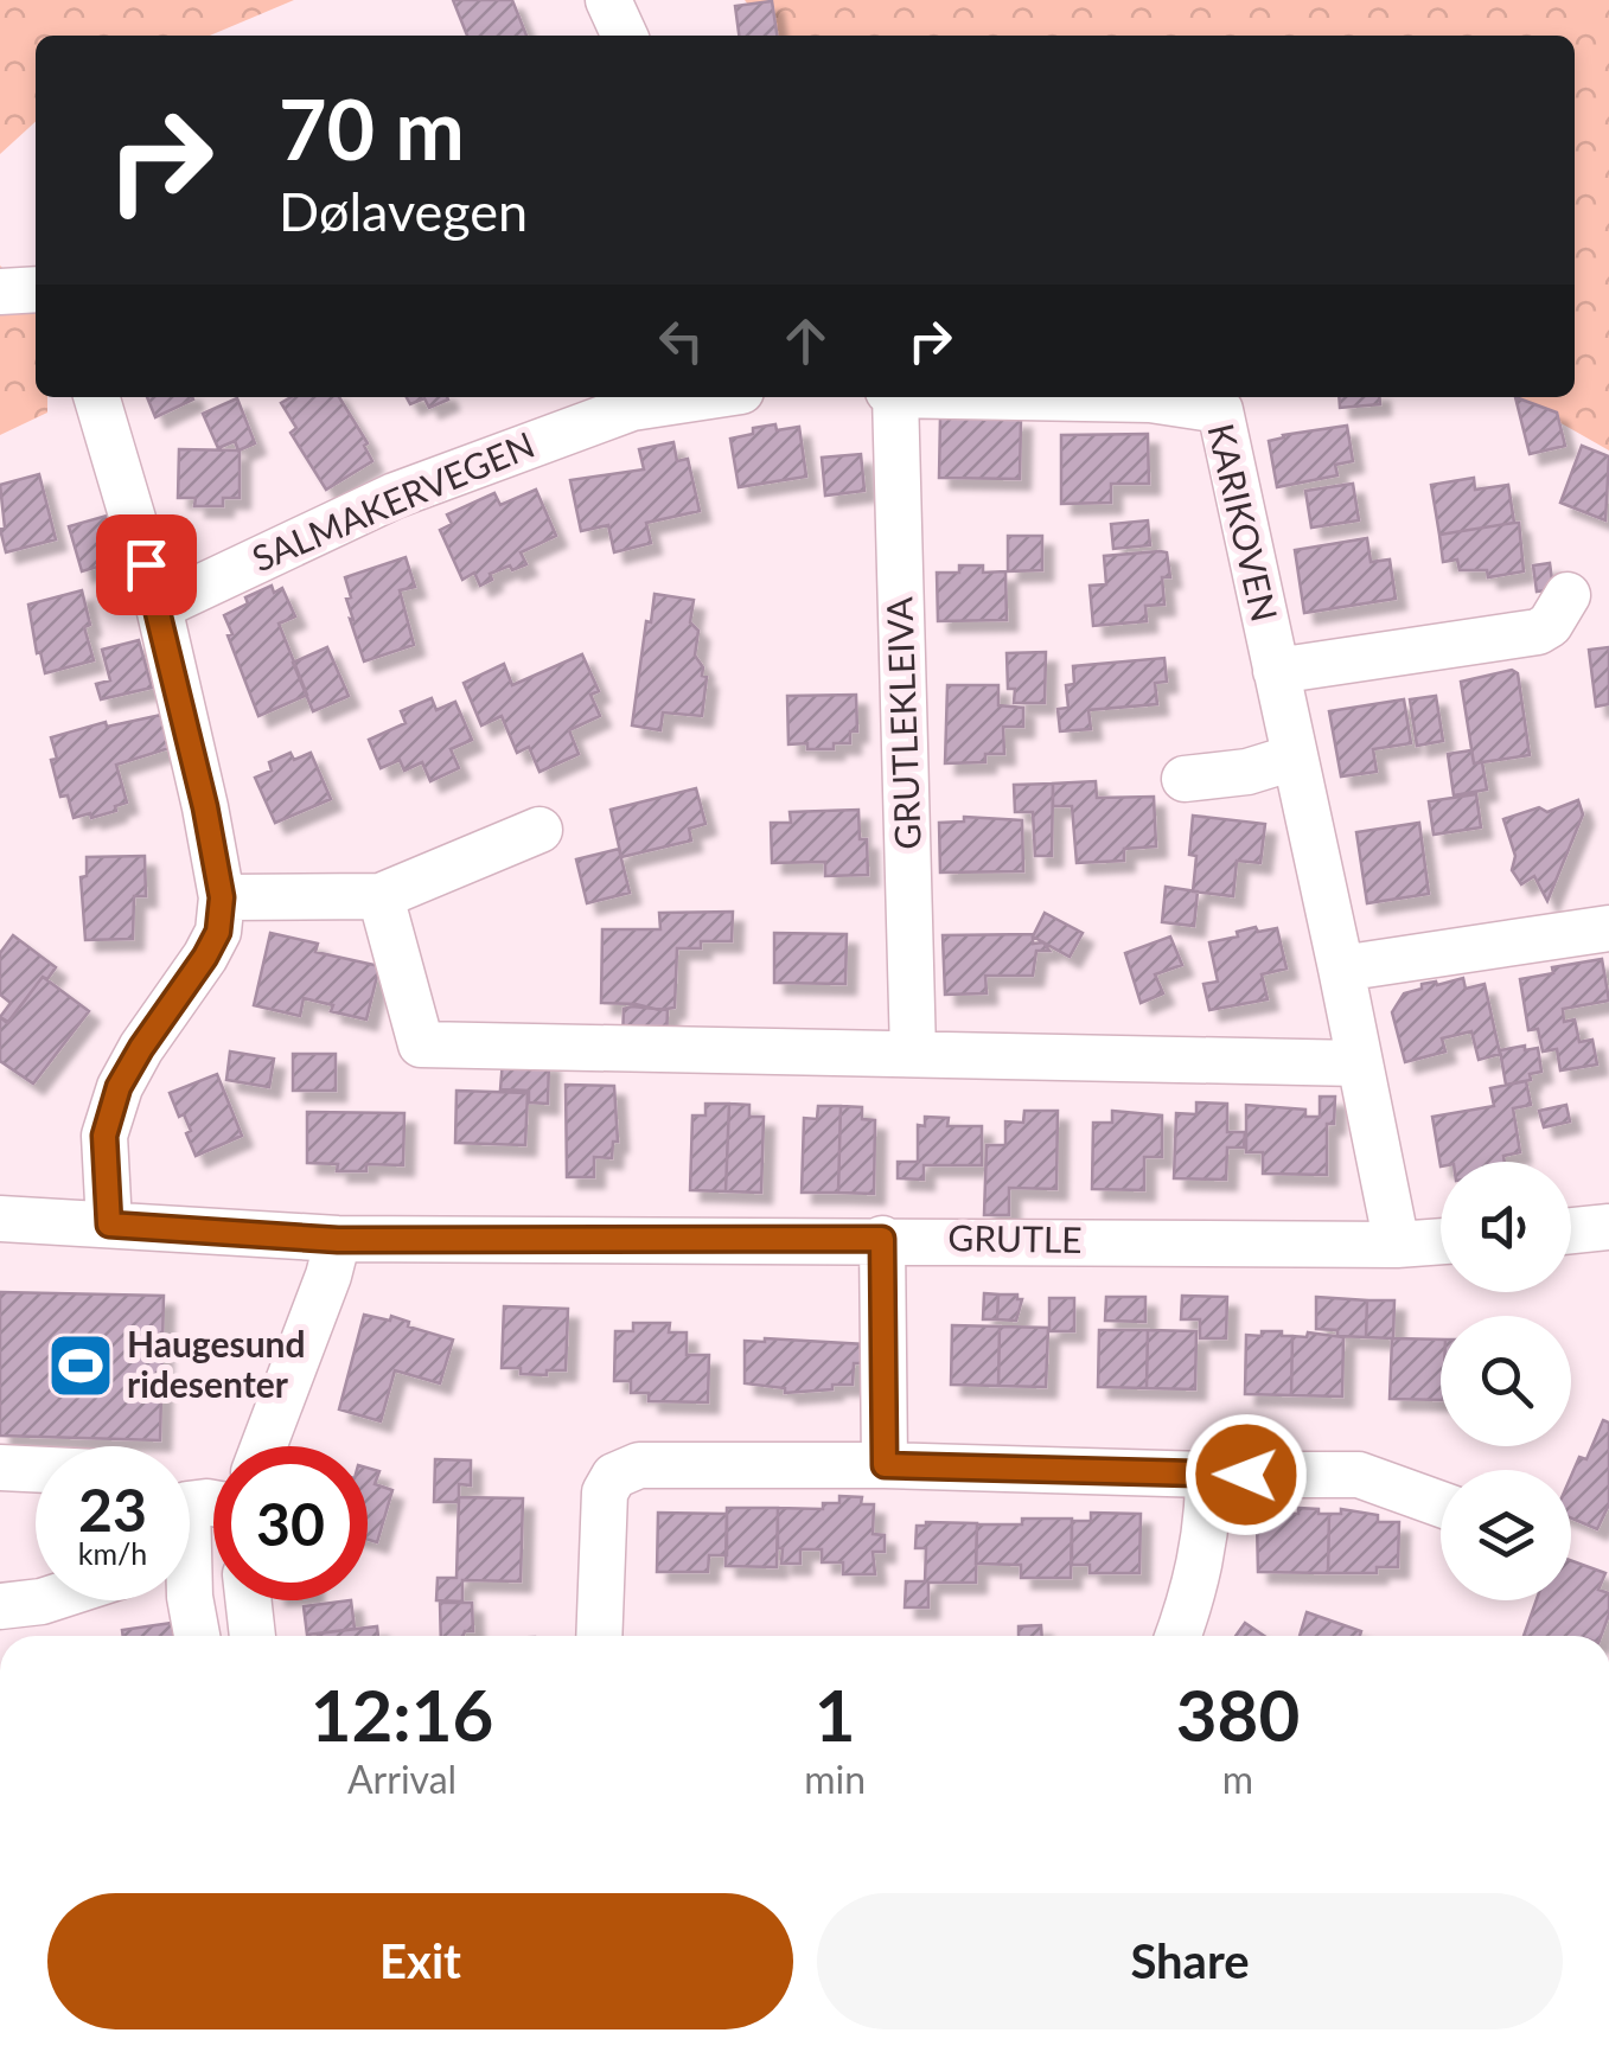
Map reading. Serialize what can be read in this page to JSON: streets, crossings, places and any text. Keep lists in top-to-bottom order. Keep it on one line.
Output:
{"streets":{"street":["SALMAKERVEGEN","KARIKOVEN","GRUTLEKLEIVA","GRUTLE"]},"crossings":[["KARIKOVEN","GRUTLE"]],"places":{"sports":["Haugesund ridesenter"]},"page":{"turn":["70 m","Dølavegen"],"speed":"23 km/h","limit":"30","eta":["12:16","Arrival","1","min","380","m"],"buttons":["Exit","Share"]}}
